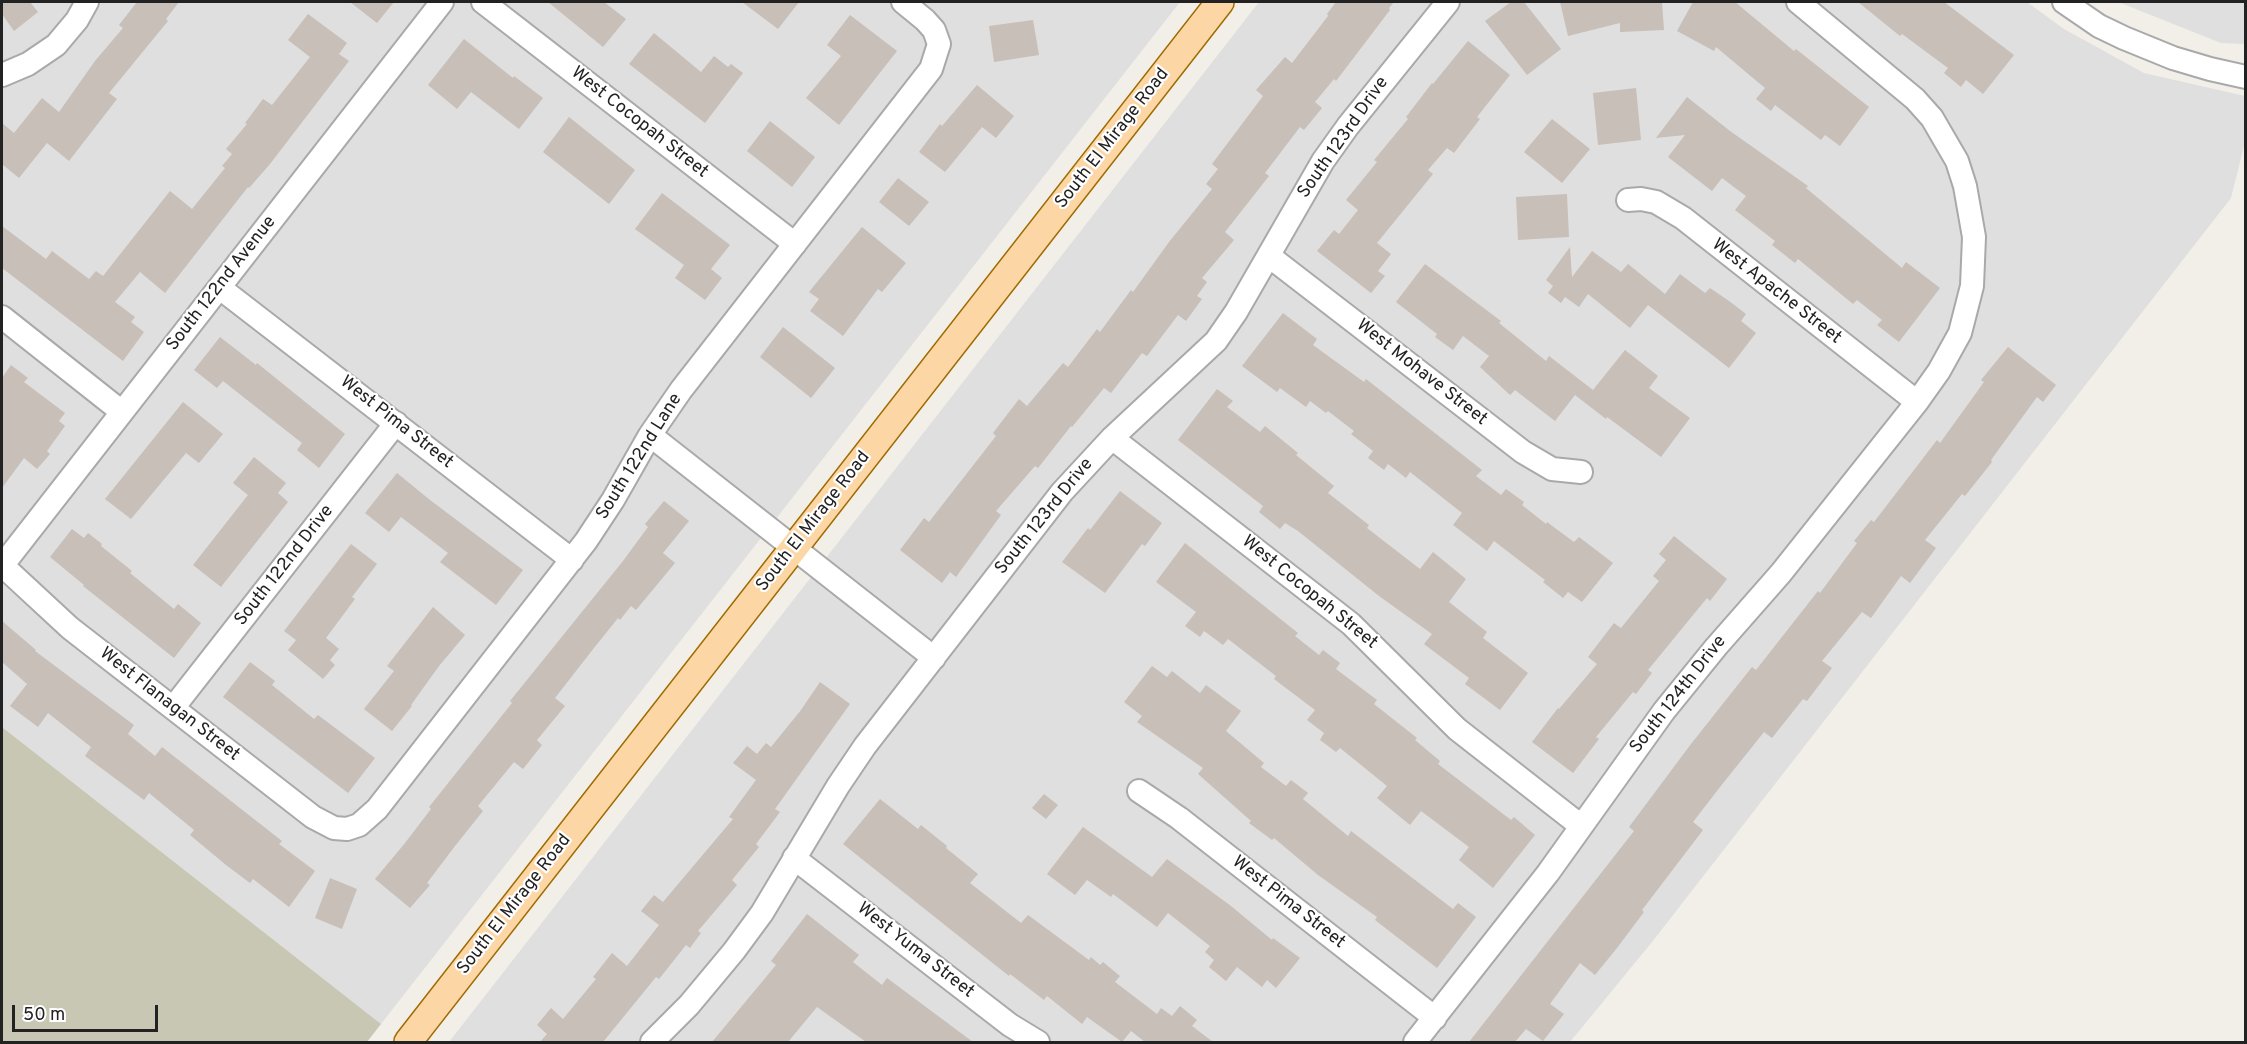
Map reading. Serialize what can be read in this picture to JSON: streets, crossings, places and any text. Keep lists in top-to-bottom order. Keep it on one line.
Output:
{"streets":{"main road":["South El Mirage Road"],"street":["West Cocopah Street","South 123rd Drive","South 122nd Avenue","West Apache Street","West Mohave Street","West Pima Street","South 122nd Lane","South 122nd Drive","South 124th Drive","West Flanagan Street","West Yuma Street"]},"crossings":[["West Cocopah Street","South 123rd Drive"],["West Cocopah Street","South 122nd Lane"],["West Cocopah Street","South 124th Drive"],["South 123rd Drive","West Mohave Street"],["South 123rd Drive","West Yuma Street"],["South 122nd Avenue","West Pima Street"],["South 122nd Avenue","West Flanagan Street"],["West Apache Street","South 124th Drive"],["West Pima Street","South 122nd Lane"],["West Pima Street","South 122nd Drive"],["West Pima Street","South 124th Drive"],["South 122nd Lane","West Flanagan Street"],["South 122nd Drive","West Flanagan Street"]],"scale_bar":"50 m"}
